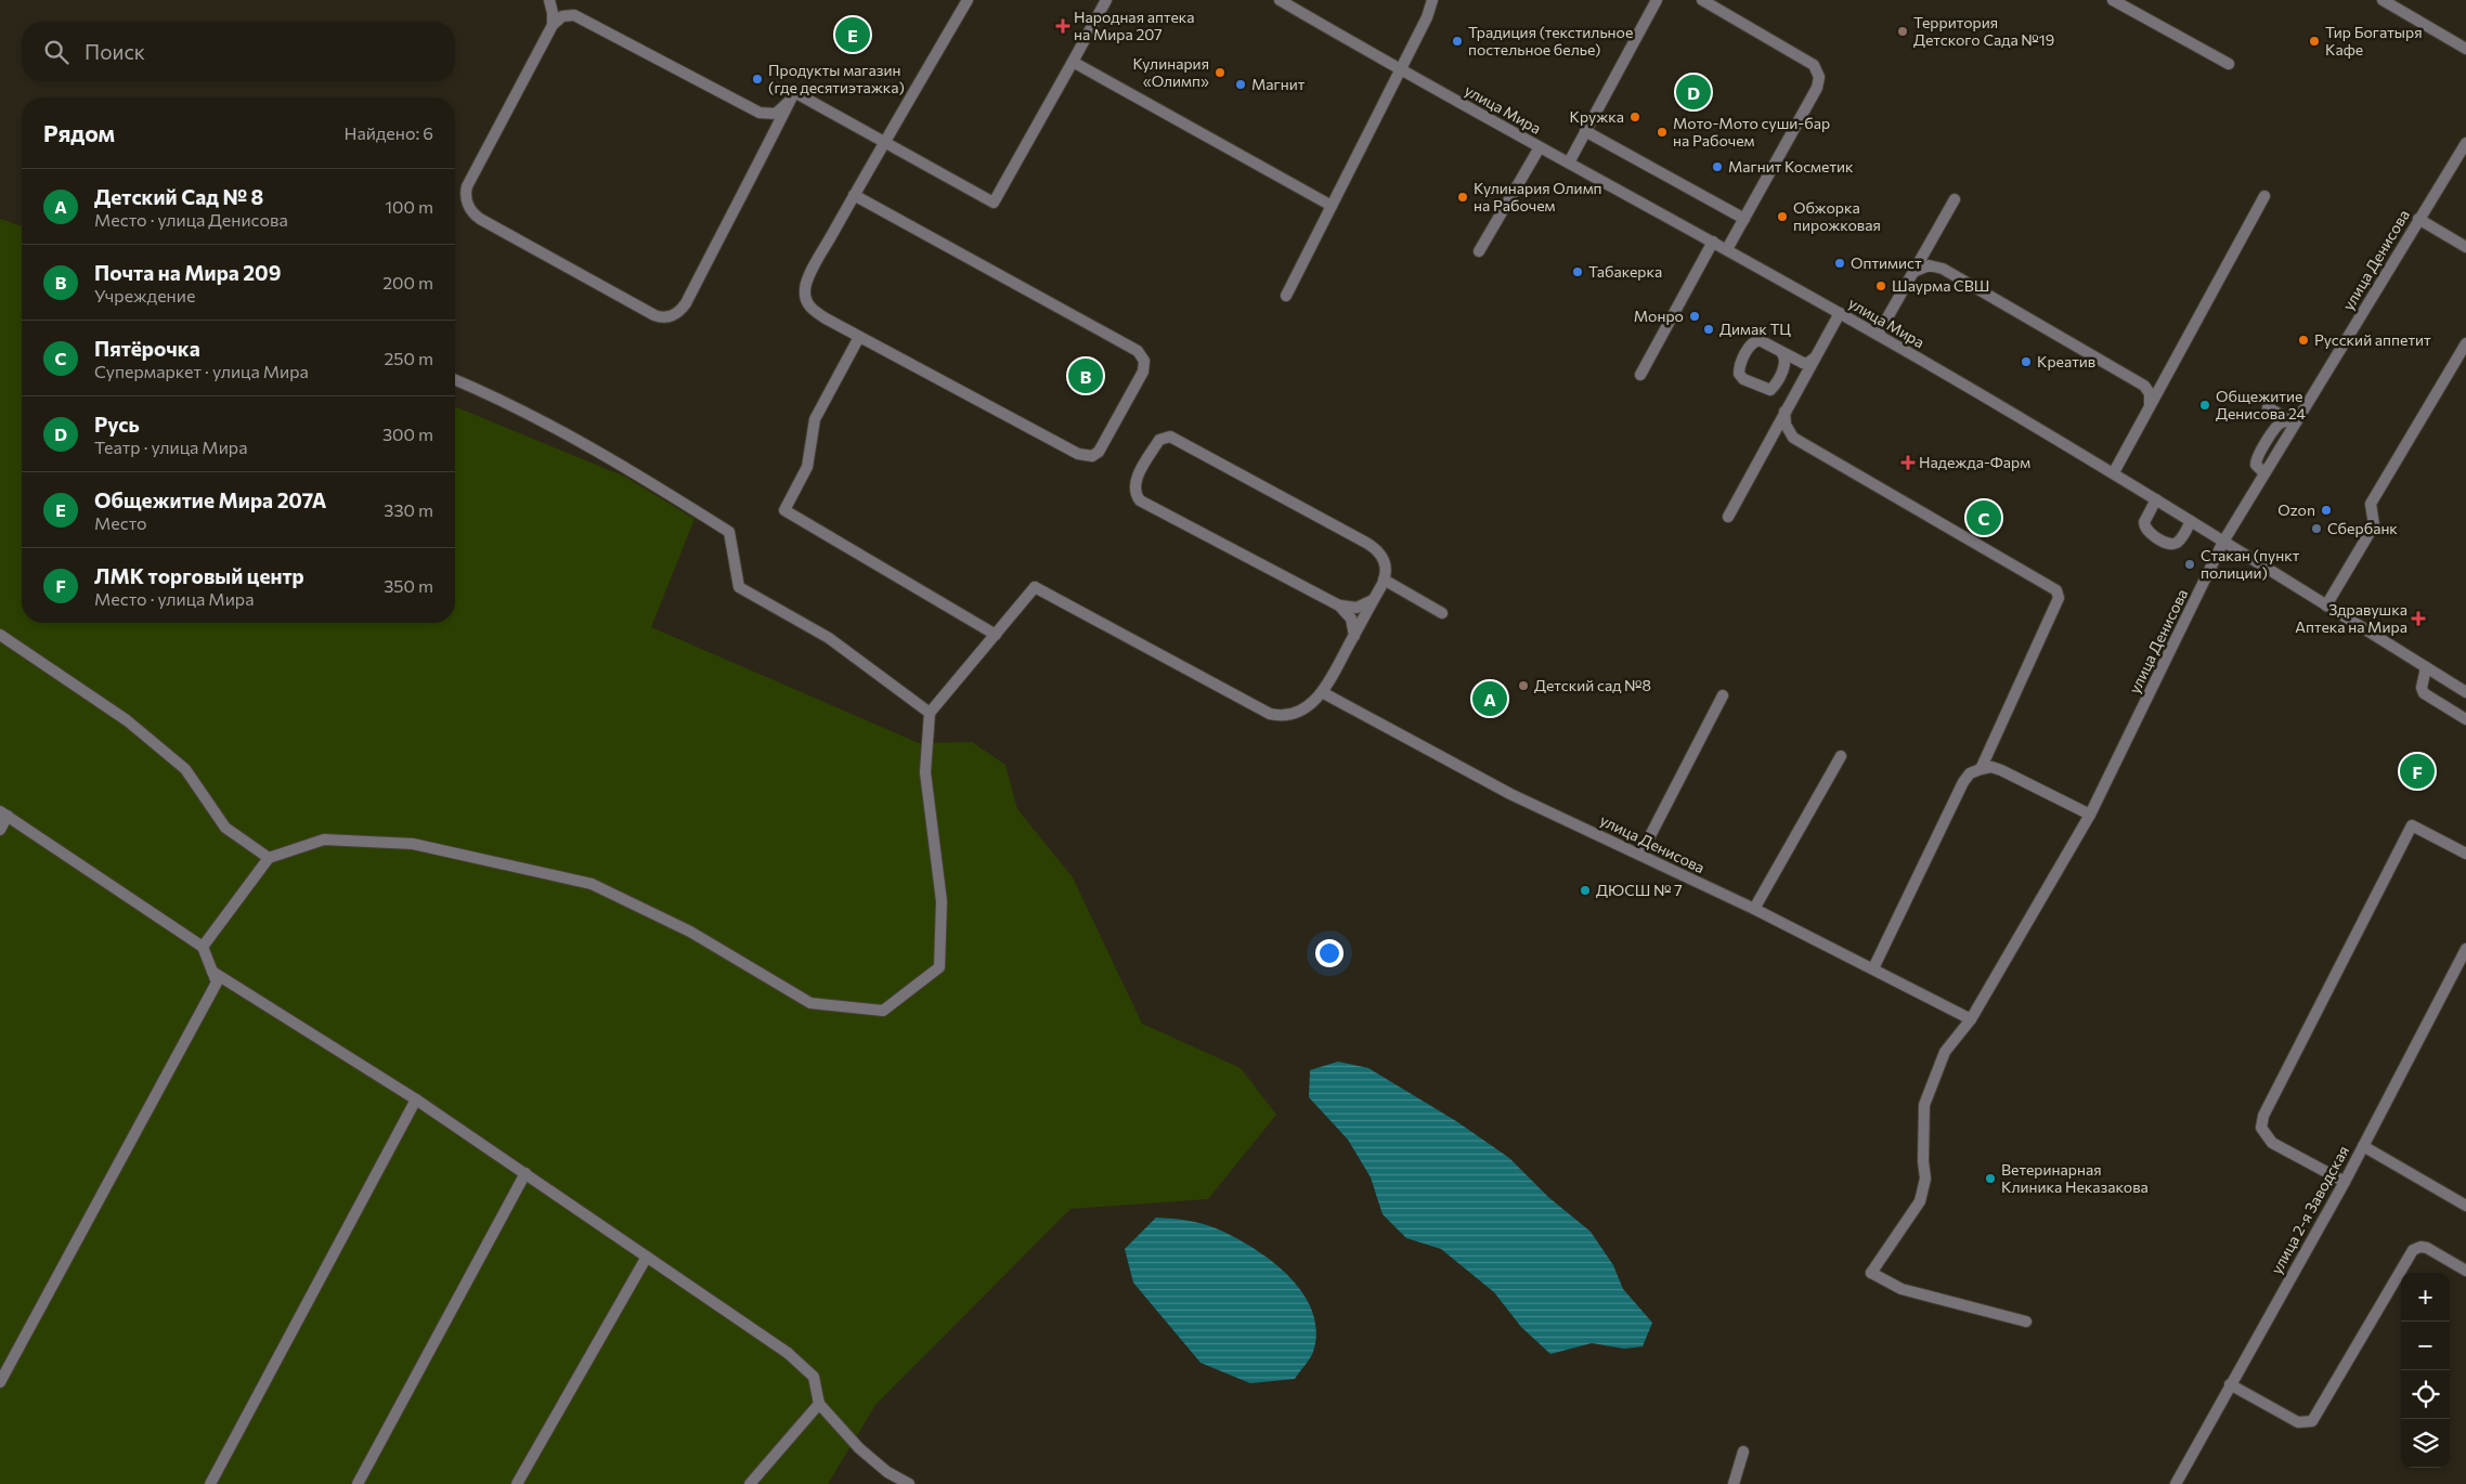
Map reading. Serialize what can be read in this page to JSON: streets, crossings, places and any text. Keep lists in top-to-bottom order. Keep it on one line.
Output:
{"streets":{"street":["улица Мира","улица Денисова","улица 2-я Заводская"]},"crossings":[["улица Мира","улица Денисова"]],"places":{"health":["Народная аптека на Мира 207","Надежда-Фарм","Здравушка Аптека на Мира"],"other":["Территория Детского Сада №19","Традиция (текстильное постельное белье)","Тир Богатыря Кафе","Кулинария «Олимп»","Продукты магазин (где десятиэтажка)","Магнит","Кружка","Мото-Мото суши-бар на Рабочем","Магнит Косметик","Кулинария Олимп на Рабочем","Обжорка пирожковая","Оптимист","Табакерка","Шаурма СВШ","Монро","Димак ТЦ","Русский аппетит","Креатив","Общежитие Денисова 24","Ozon","Сбербанк","Стакан (пункт полиции)","Детский сад №8","ДЮСШ № 7","Ветеринарная Клиника Неказакова"]},"page":{"pins":["E","D","B","C","A","F"],"search":"Поиск","heading":["Рядом","Найдено: 6"],"list":[{"mark":"A","name":"Детский Сад № 8","note":"Место · улица Денисова","value":"100 m"},{"mark":"B","name":"Почта на Мира 209","note":"Учреждение","value":"200 m"},{"mark":"C","name":"Пятёрочка","note":"Супермаркет · улица Мира","value":"250 m"},{"mark":"D","name":"Русь","note":"Театр · улица Мира","value":"300 m"},{"mark":"E","name":"Общежитие Мира 207А","note":"Место","value":"330 m"},{"mark":"F","name":"ЛМК торговый центр","note":"Место · улица Мира","value":"350 m"}],"map_buttons":["+","−"]}}
